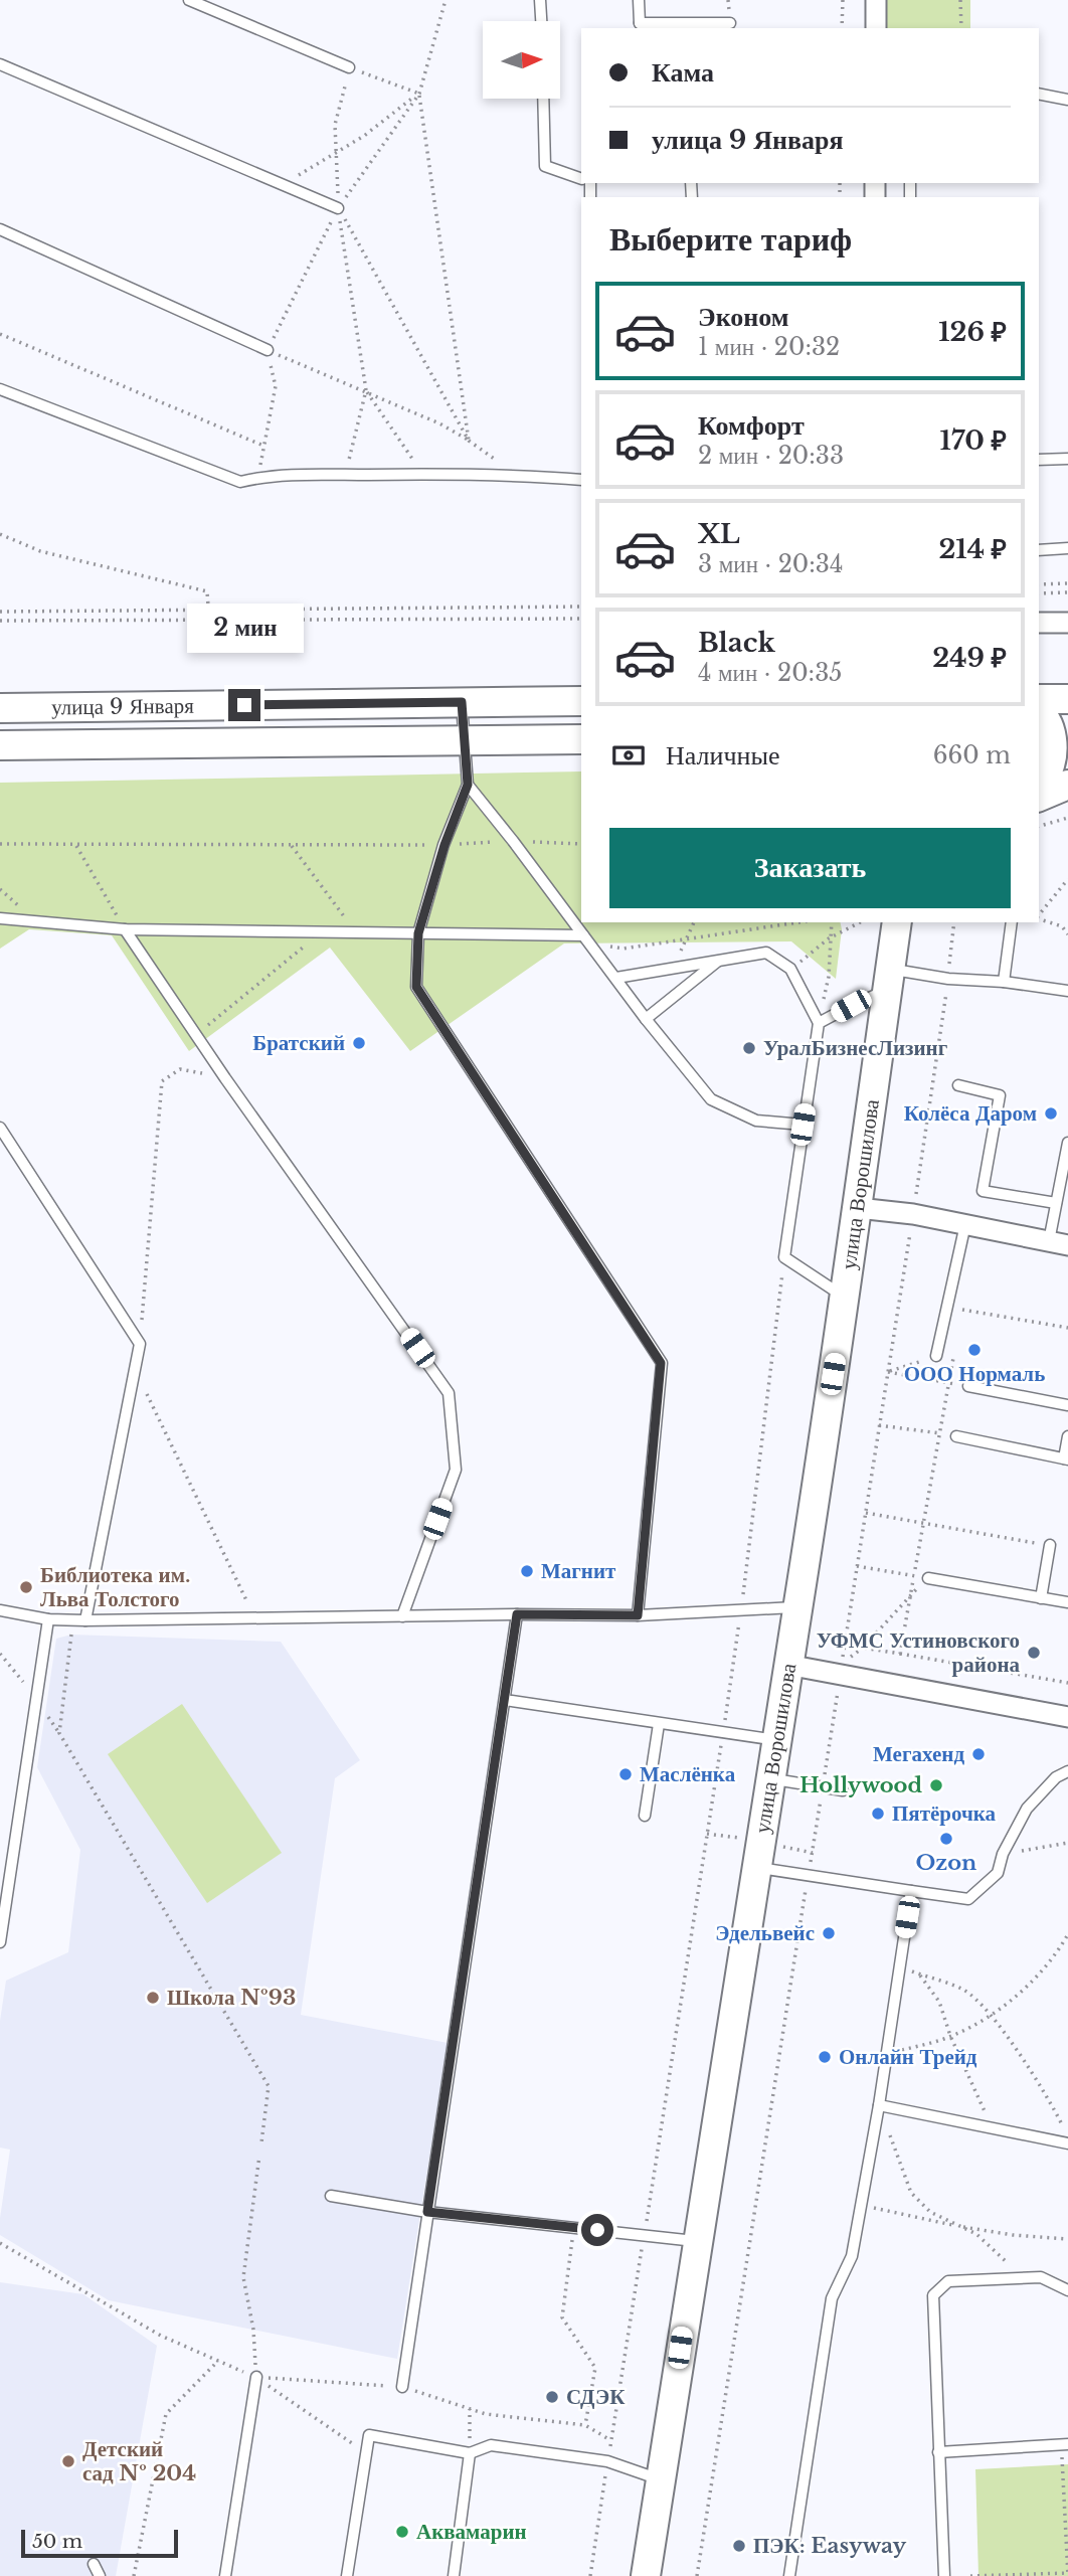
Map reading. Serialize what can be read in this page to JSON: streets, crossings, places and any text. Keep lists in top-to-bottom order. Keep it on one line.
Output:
{"streets":{"main road":["улица 9 Января","улица Ворошилова"]},"places":["Братский","УралБизнесЛизинг","Колёса Даром","ООО Нормаль","Магнит","Библиотека им. Льва Толстого","УФМС Устиновского района","Мегахенд","Маслёнка","Hollywood","Пятёрочка","Ozon","Эдельвейс","Школа №93","Онлайн Трейд","СДЭК","Детский сад № 204","Аквамарин","ПЭК: Easyway"],"scale_bar":"50 m","north":"right","page":{"banner":["Кама","улица 9 Января"],"heading":"Выберите тариф","list":[{"name":"Эконом","note":"1 мин · 20:32","value":"126 ₽"},{"name":"Комфорт","note":"2 мин · 20:33","value":"170 ₽"},{"name":"XL","note":"3 мин · 20:34","value":"214 ₽"},{"name":"Black","note":"4 мин · 20:35","value":"249 ₽"}],"bubble":"2 мин","pay":["Наличные","660 m"],"buttons":"Заказать","scale":"50 m"}}
